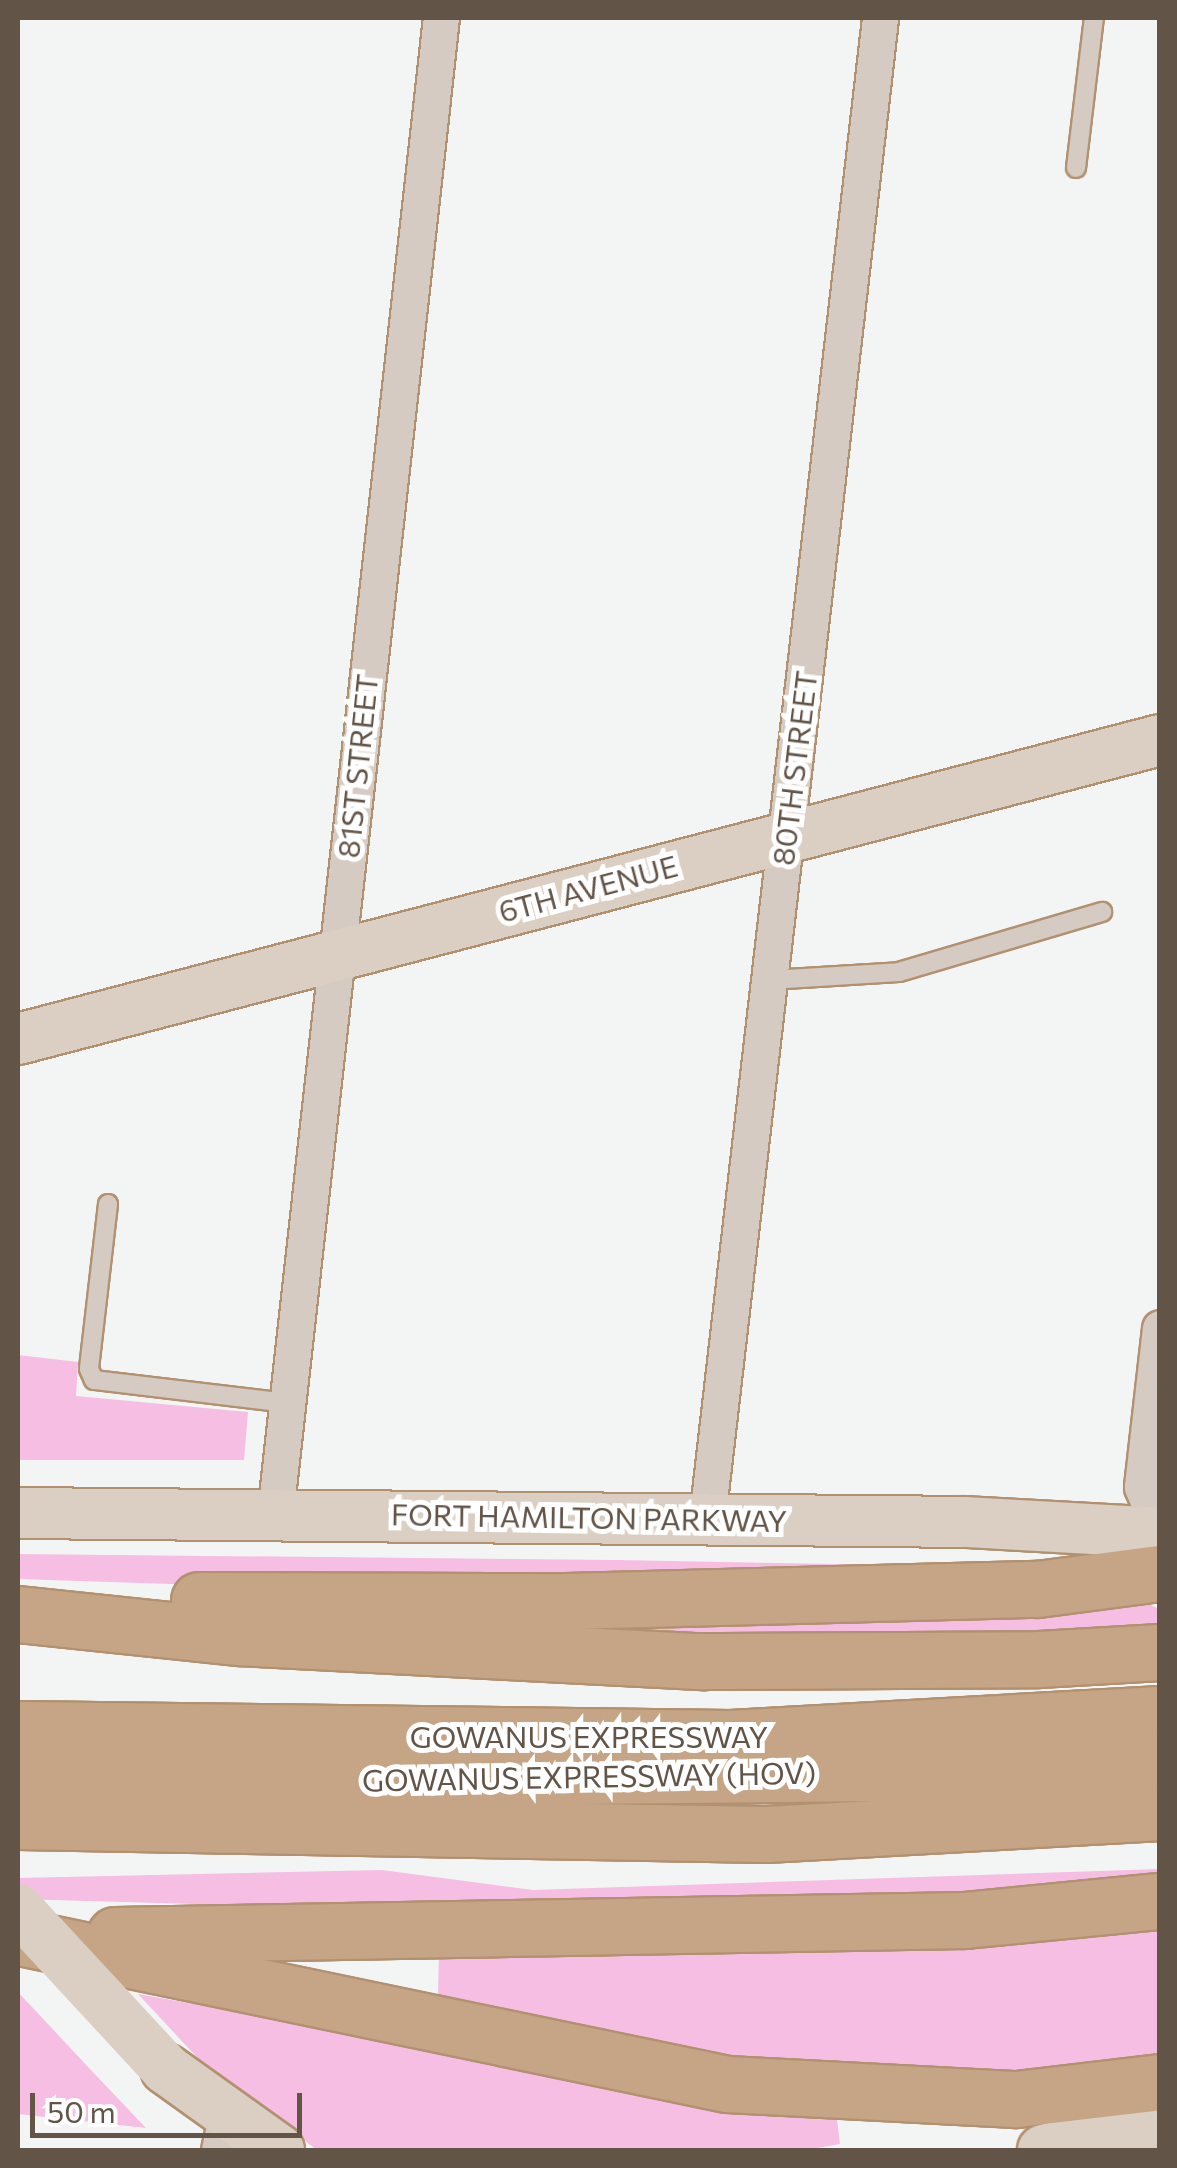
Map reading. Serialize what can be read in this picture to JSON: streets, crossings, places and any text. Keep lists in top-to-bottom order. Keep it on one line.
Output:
{"streets":{"highway":["GOWANUS EXPRESSWAY","GOWANUS EXPRESSWAY (HOV)"],"main road":["6TH AVENUE","FORT HAMILTON PARKWAY"],"street":["81ST STREET","80TH STREET"]},"crossings":[["81ST STREET","6TH AVENUE"],["81ST STREET","FORT HAMILTON PARKWAY"],["80TH STREET","6TH AVENUE"],["80TH STREET","FORT HAMILTON PARKWAY"]],"scale_bar":"50 m"}
